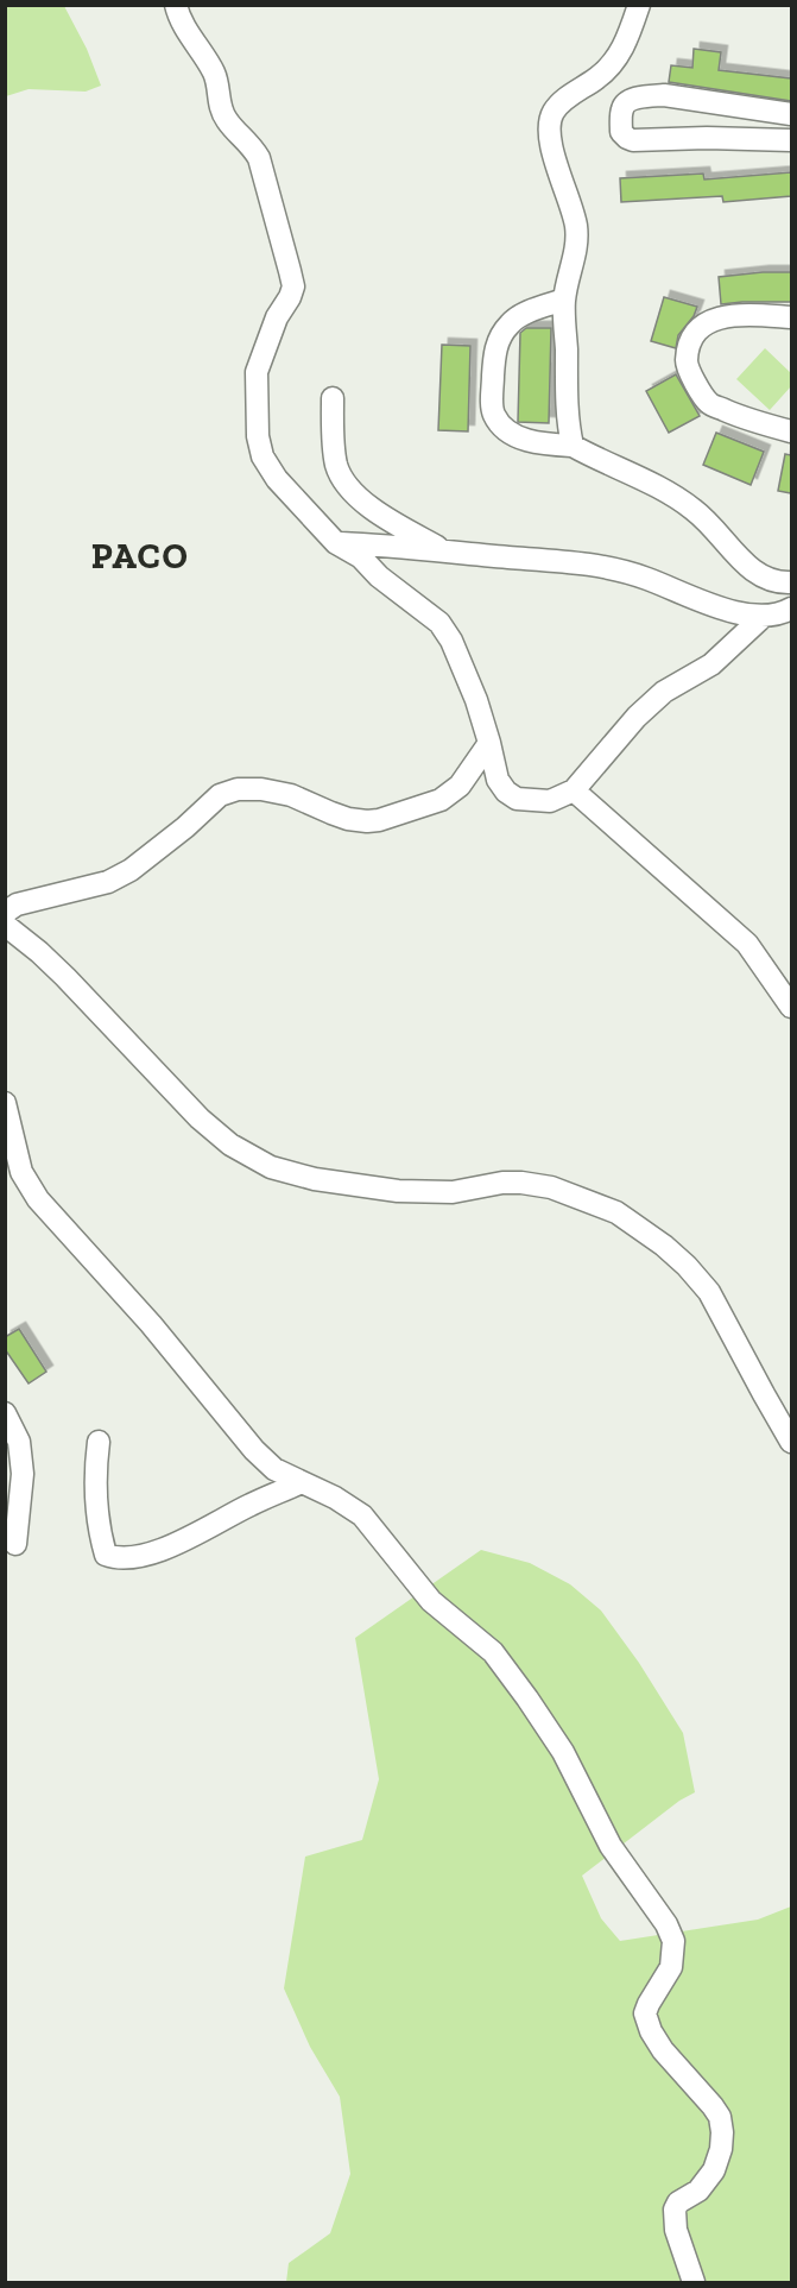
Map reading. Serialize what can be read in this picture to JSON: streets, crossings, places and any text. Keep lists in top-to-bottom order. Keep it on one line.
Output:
{"districts":["PACO"]}
